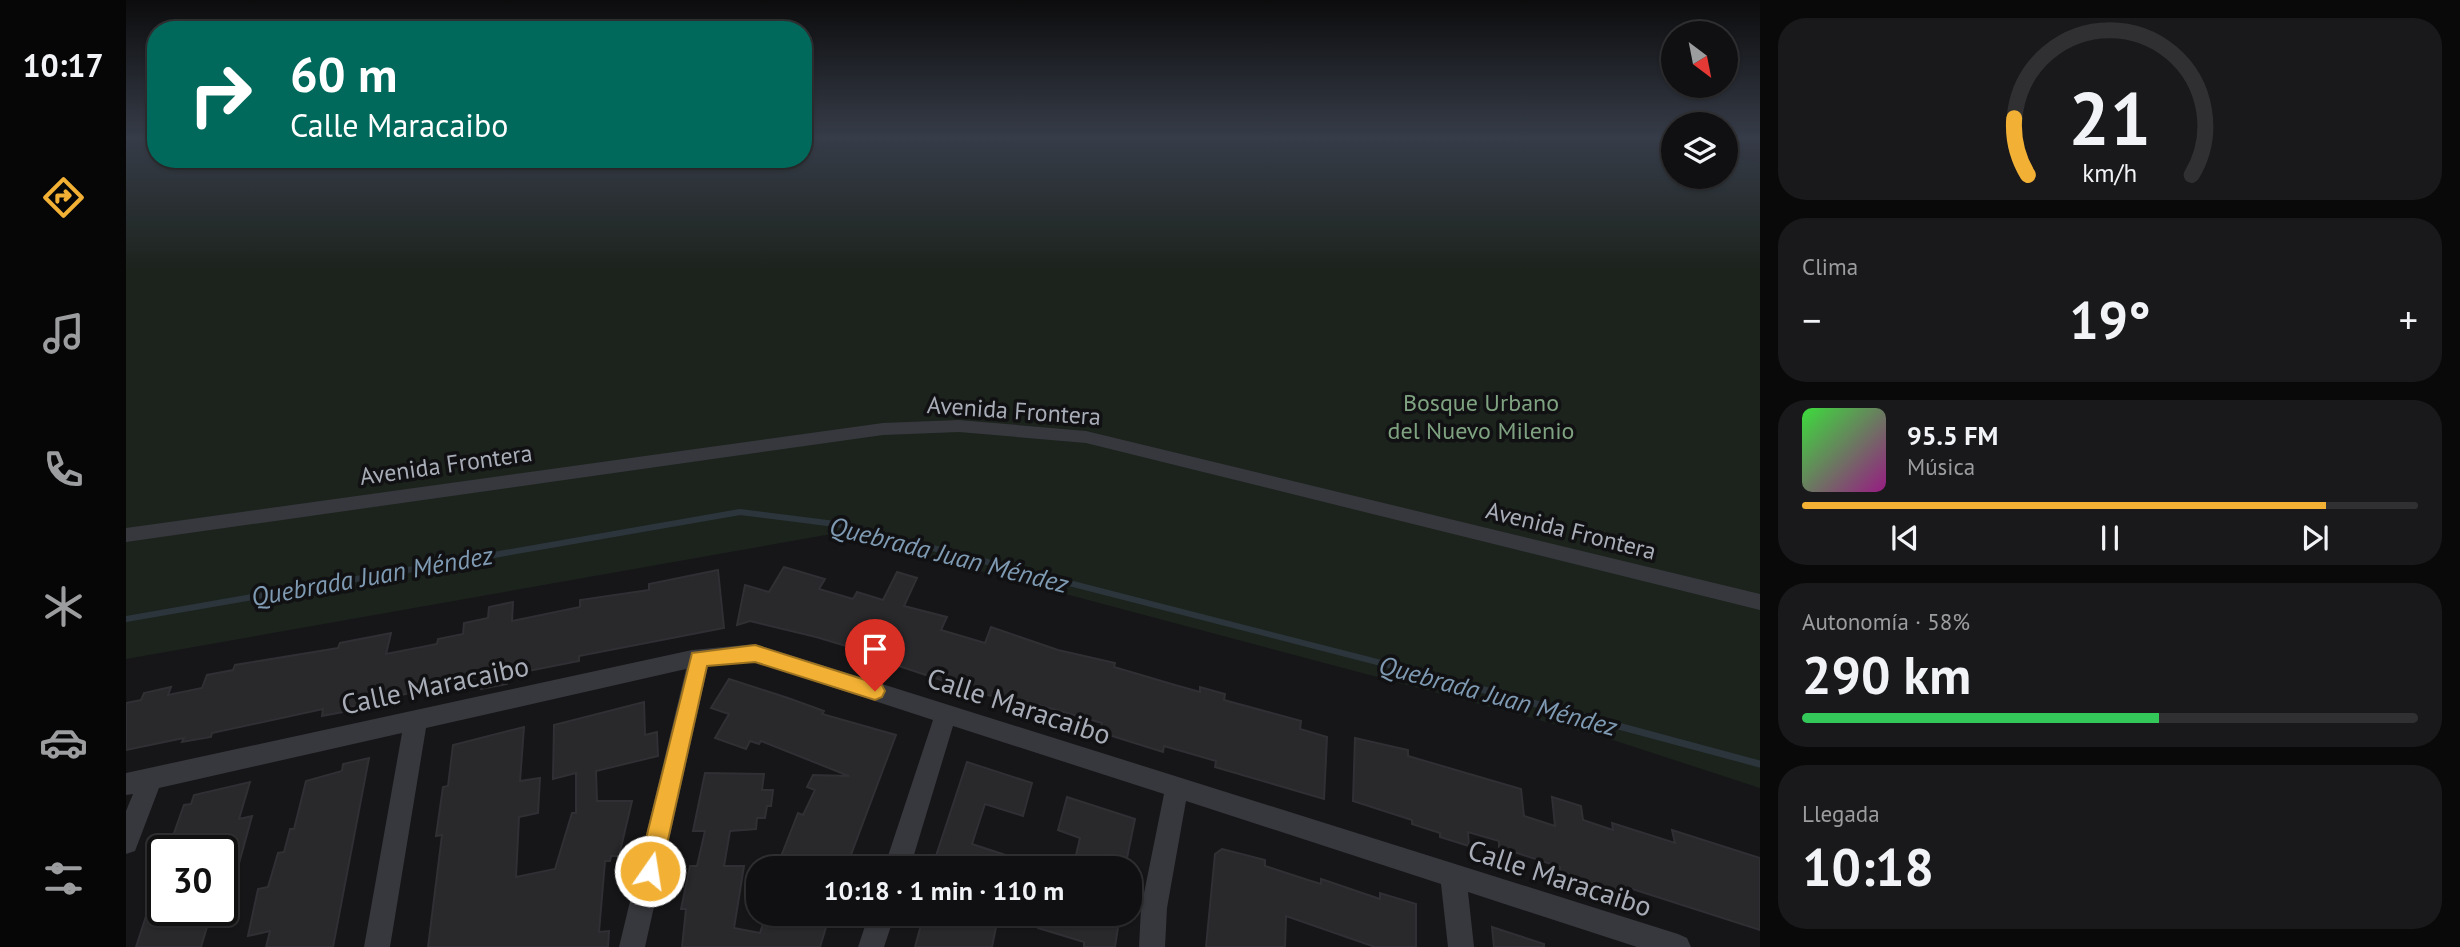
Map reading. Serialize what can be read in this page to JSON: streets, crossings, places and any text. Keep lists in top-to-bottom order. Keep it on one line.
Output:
{"streets":{"street":["Avenida Frontera","Calle Maracaibo"]},"water":["Quebrada Juan Méndez"],"parks":["Bosque Urbano del Nuevo Milenio"],"north":"bottom right","page":{"tabs":"10:17","turn":["60 m","Calle Maracaibo"],"tile":["Clima",["Autonomía · 58%","290 km"],["Llegada","10:18"]],"heat":["−","19°","+"],"song":["95.5 FM","Música"],"limit":"30","trip":"10:18 · 1 min · 110 m","gauge":["21","km/h"]}}
